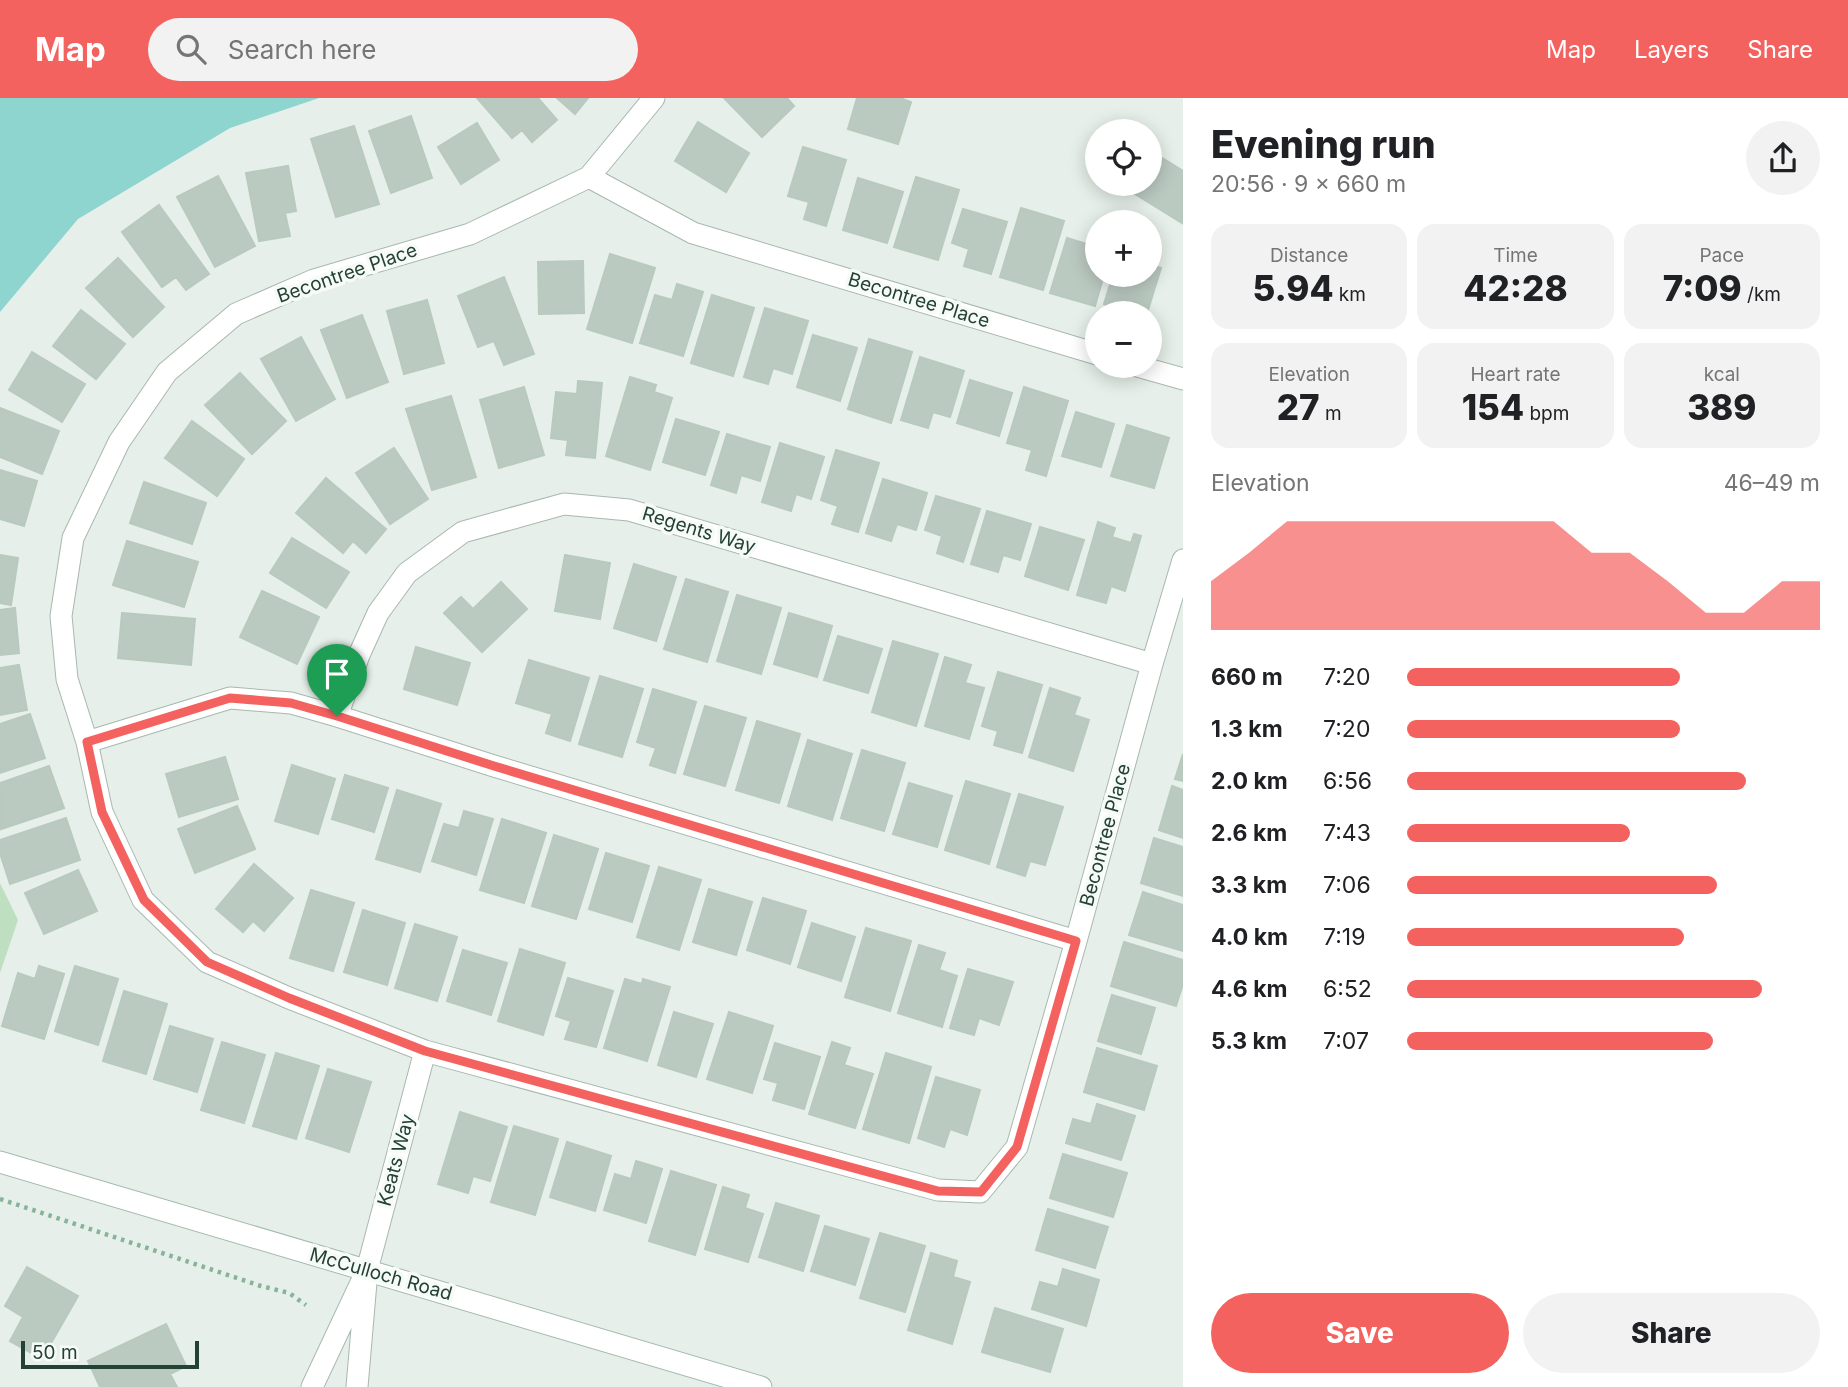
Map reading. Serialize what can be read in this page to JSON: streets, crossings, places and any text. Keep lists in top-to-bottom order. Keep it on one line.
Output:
{"streets":{"street":["Becontree Place","Regents Way","Keats Way","McCulloch Road"]},"crossings":[["Becontree Place","Regents Way"],["Becontree Place","Keats Way"],["Keats Way","McCulloch Road"]],"scale_bar":"50 m","page":{"header":"Map","search":"Search here","nav":["Map","Layers","Share"],"heading":["Evening run","20:56 · 9 × 660 m"],"map_buttons":["+","−"],"stats":[["Distance","5.94 km"],["Time","42:28"],["Pace","7:09 /km"],["Elevation","27 m"],["Heart rate","154 bpm"],["kcal","389"]],"chart":["Elevation","46–49 m"],"list":[{"name":"660 m","note":"7:20"},{"name":"1.3 km","note":"7:20"},{"name":"2.0 km","note":"6:56"},{"name":"2.6 km","note":"7:43"},{"name":"3.3 km","note":"7:06"},{"name":"4.0 km","note":"7:19"},{"name":"4.6 km","note":"6:52"},{"name":"5.3 km","note":"7:07"}],"buttons":["Save","Share"],"scale":"50 m"}}
